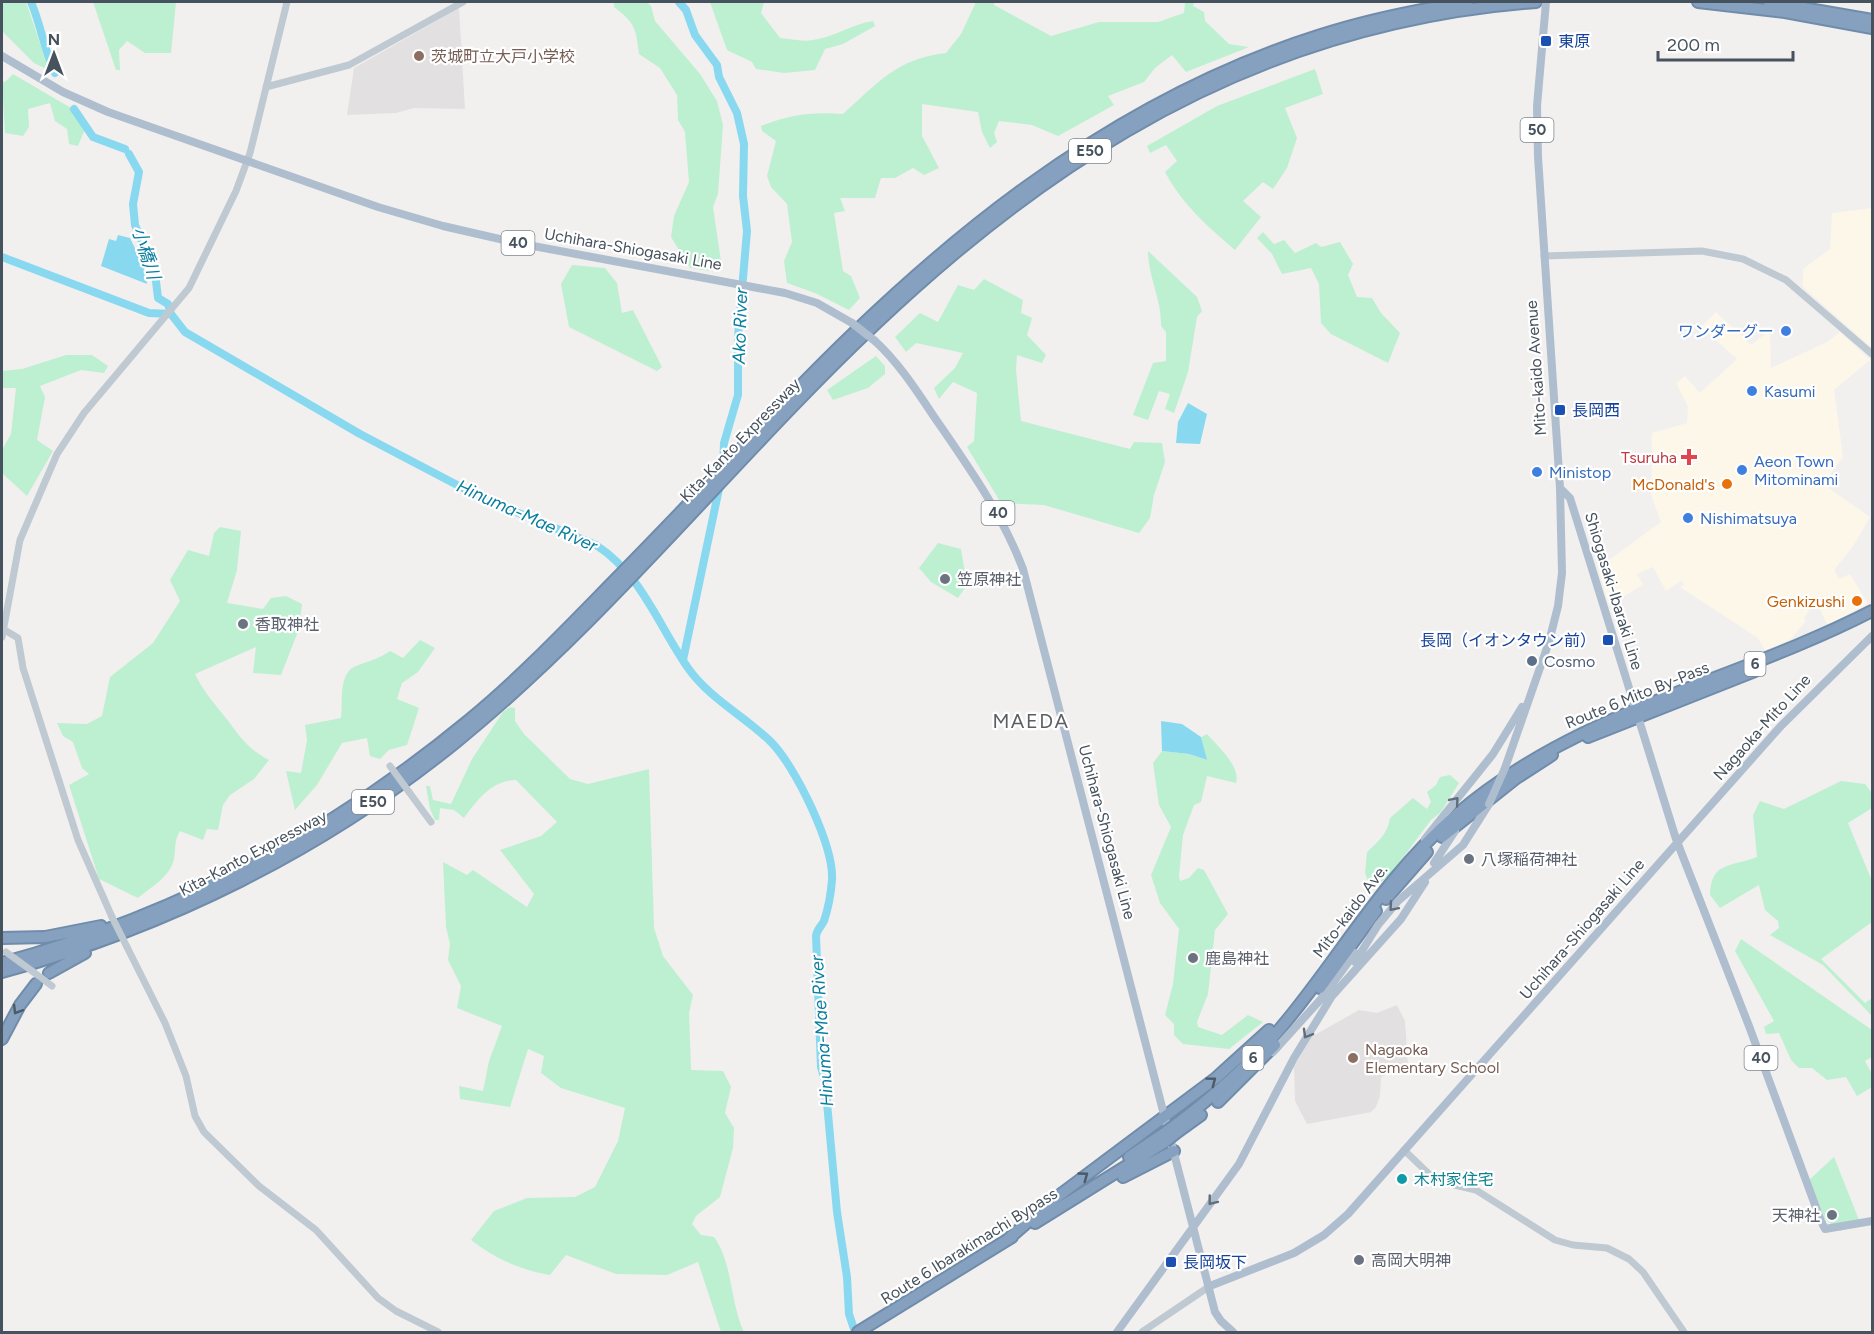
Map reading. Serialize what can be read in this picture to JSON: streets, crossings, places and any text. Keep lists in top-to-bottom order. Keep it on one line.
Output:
{"streets":{"highway":["E50","Kita-Kanto Expressway","6","Route 6 Mito By-Pass","Mito-kaido Ave.","Route 6 Ibarakimachi Bypass"],"main road":["50","40","Uchihara-Shiogasaki Line","Mito-kaido Avenue","Shiogasaki-Ibaraki Line","Nagaoka-Mito Line"]},"crossings":[["40","Uchihara-Shiogasaki Line"],["40","Shiogasaki-Ibaraki Line"],["40","Nagaoka-Mito Line"],["Uchihara-Shiogasaki Line","Shiogasaki-Ibaraki Line"],["Uchihara-Shiogasaki Line","Nagaoka-Mito Line"],["Mito-kaido Avenue","Kita-Kanto Expressway"],["Mito-kaido Avenue","Shiogasaki-Ibaraki Line"],["Shiogasaki-Ibaraki Line","Route 6 Mito By-Pass"],["Shiogasaki-Ibaraki Line","Nagaoka-Mito Line"],["Route 6 Mito By-Pass","Mito-kaido Ave."],["Mito-kaido Ave.","Route 6 Ibarakimachi Bypass"]],"districts":["MAEDA"],"water":["小橋川","Ako River","Hinuma-Mae River"],"places":{"transit":["東原","長岡西","長岡（イオンタウン前）","長岡坂下"],"other":["茨城町立大戸小学校","ワンダーグー","Kasumi","Aeon Town Mitominami","Ministop","McDonald's","Nishimatsuya","笠原神社","Genkizushi","香取神社","Cosmo","八塚稲荷神社","鹿島神社","Nagaoka Elementary School","木村家住宅","天神社","高岡大明神"],"health":["Tsuruha"]},"scale_bar":"200 m","north":"top"}
